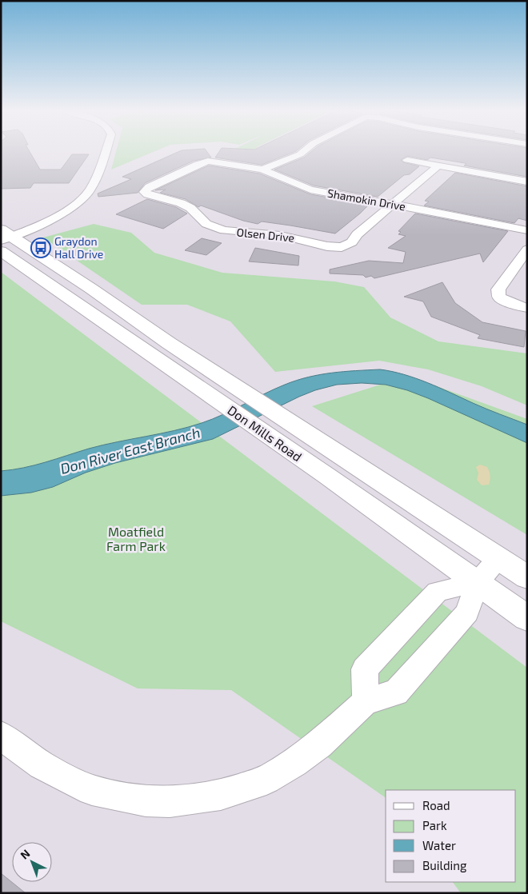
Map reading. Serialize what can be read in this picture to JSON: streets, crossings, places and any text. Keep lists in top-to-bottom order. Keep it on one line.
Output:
{"streets":{"main road":["Don Mills Road"],"street":["Shamokin Drive","Olsen Drive"]},"crossings":[["Shamokin Drive","Olsen Drive"]],"water":["Don River East Branch"],"parks":["Moatfield Farm Park"],"places":{"bus stop":["Graydon Hall Drive"]},"legend":["Road","Park","Water","Building"],"north":"top left"}
